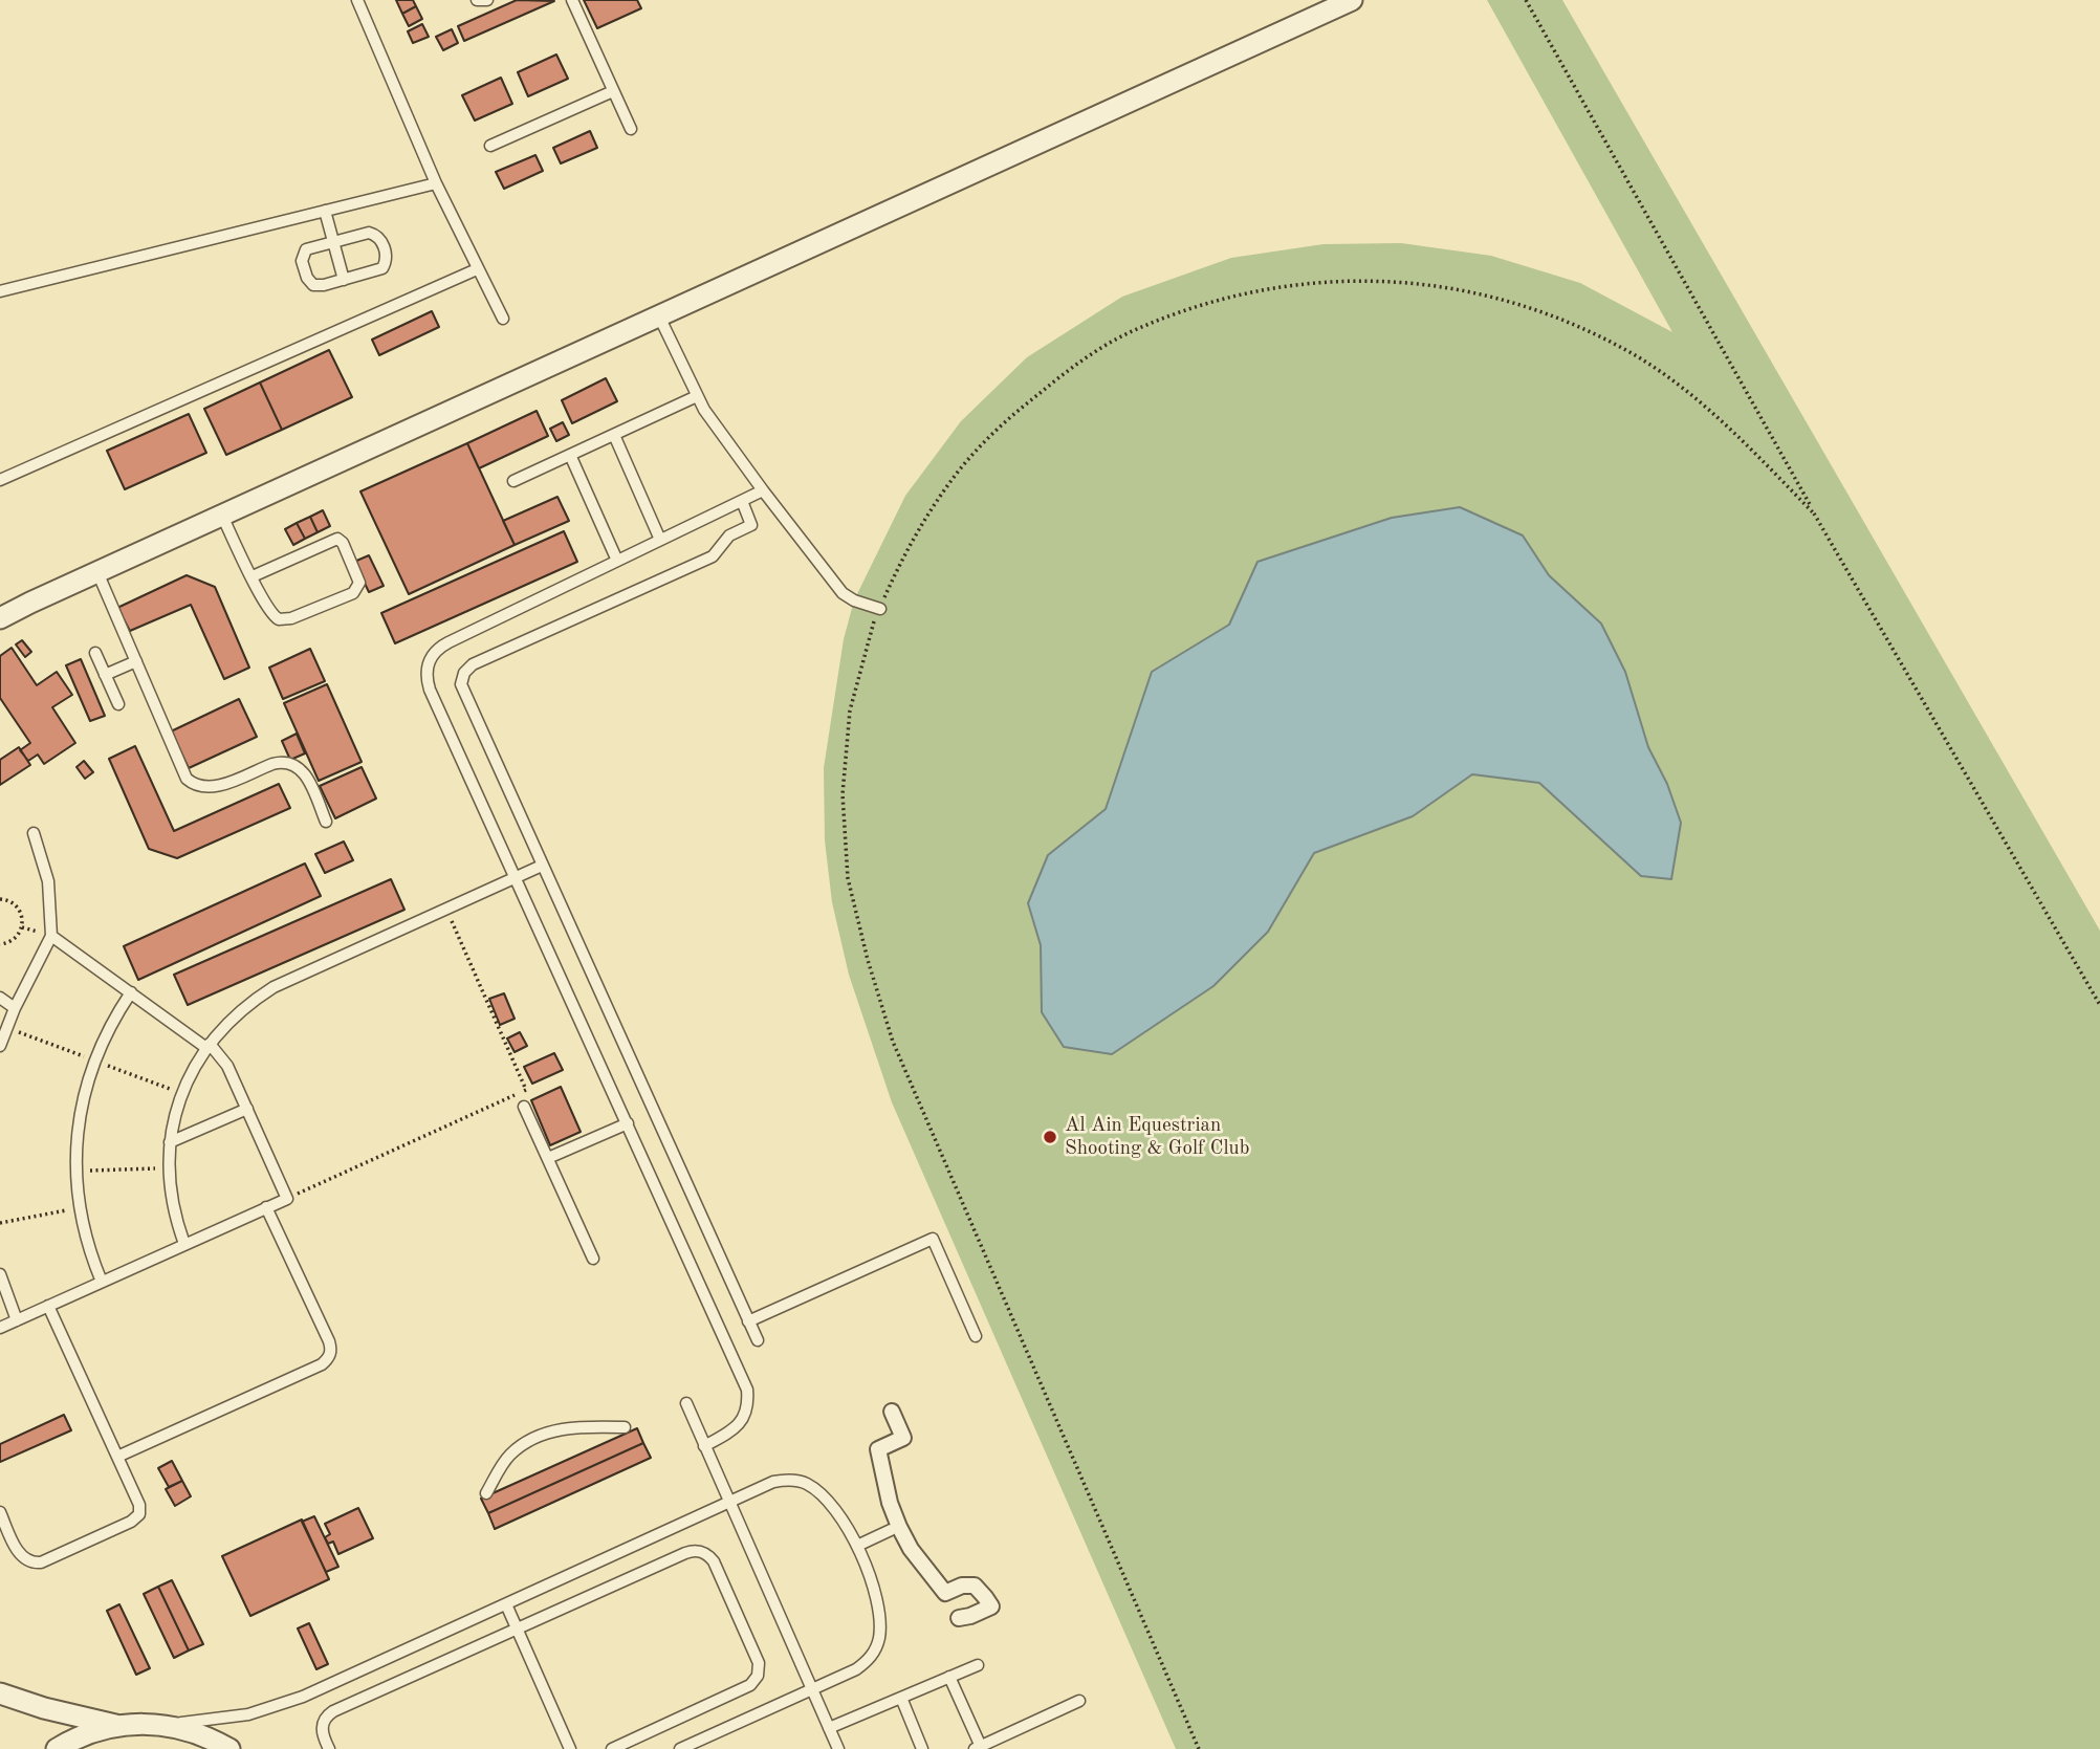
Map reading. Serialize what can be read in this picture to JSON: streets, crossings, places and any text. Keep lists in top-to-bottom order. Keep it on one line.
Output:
{"places":["Al Ain Equestrian Shooting & Golf Club"]}
